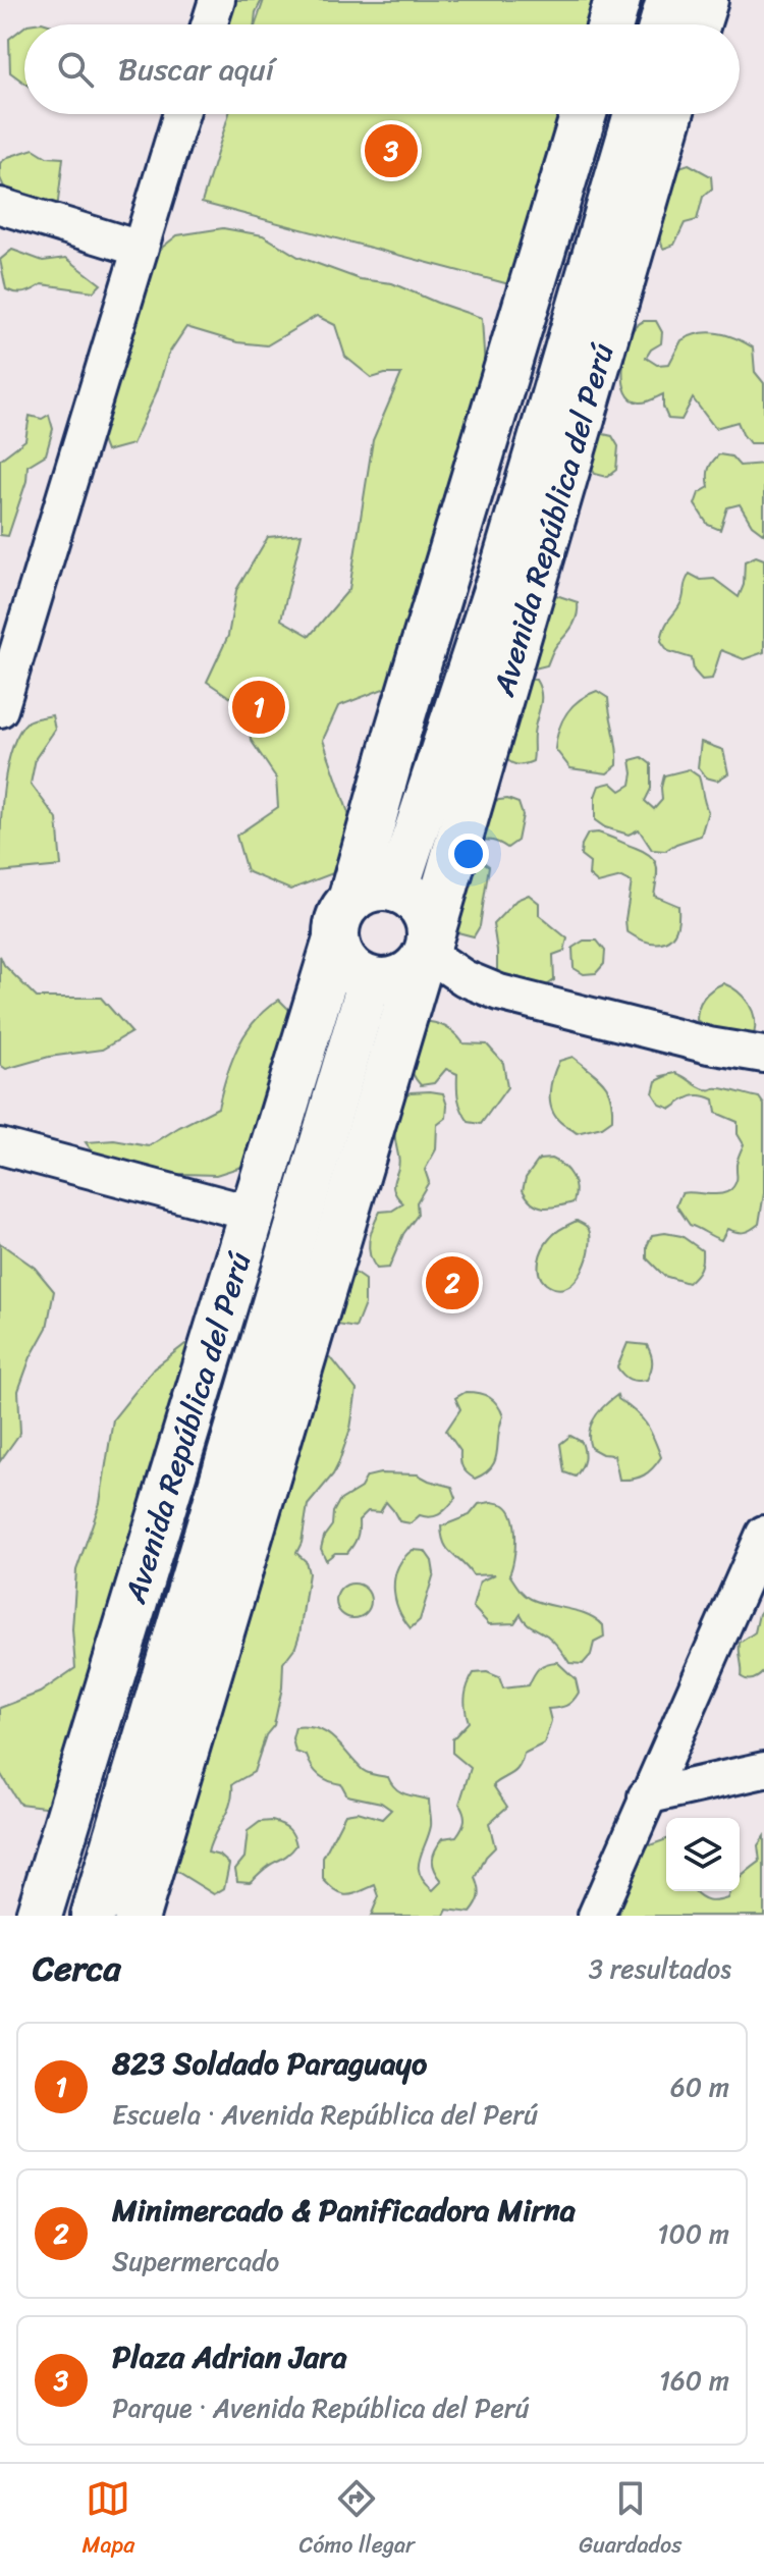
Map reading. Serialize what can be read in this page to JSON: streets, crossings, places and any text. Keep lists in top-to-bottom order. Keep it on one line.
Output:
{"streets":{"highway":["Avenida República del Perú"]},"page":{"search":"Buscar aquí","pins":["3","1","2"],"heading":["Cerca","3 resultados"],"list":[{"mark":"1","name":"823 Soldado Paraguayo","note":"Escuela · Avenida República del Perú","value":"60 m"},{"mark":"2","name":"Minimercado & Panificadora Mirna","note":"Supermercado","value":"100 m"},{"mark":"3","name":"Plaza Adrian Jara","note":"Parque · Avenida República del Perú","value":"160 m"}],"nav":["Mapa","Cómo llegar","Guardados"]}}
